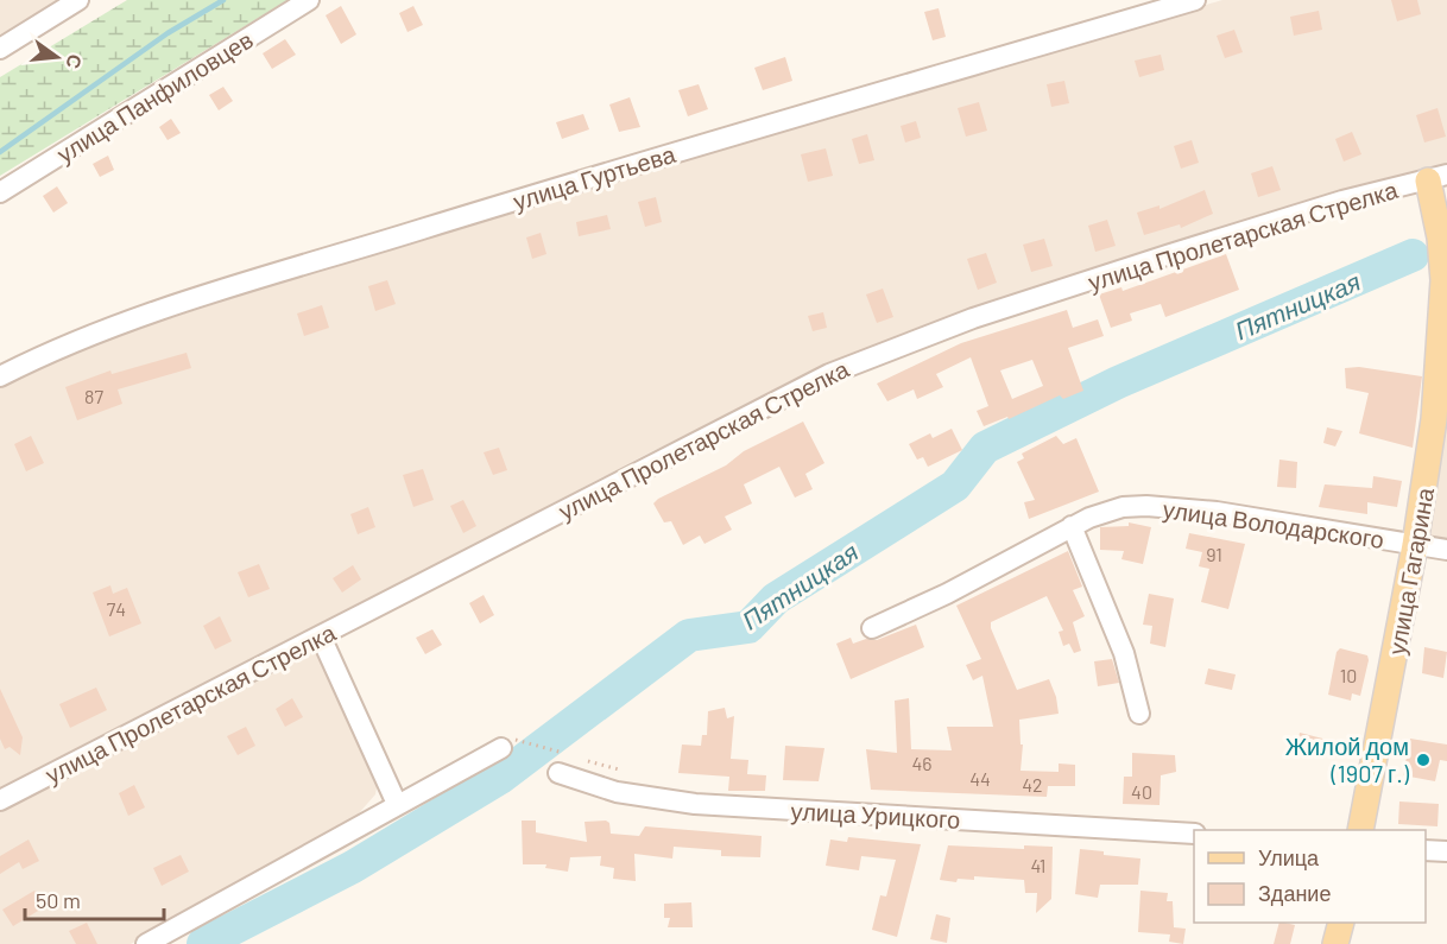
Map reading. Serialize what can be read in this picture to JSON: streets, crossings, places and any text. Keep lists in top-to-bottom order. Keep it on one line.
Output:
{"streets":{"main road":["улица Гагарина"],"street":["улица Панфиловцев","улица Гуртьева","улица Пролетарская Стрелка","улица Володарского","улица Урицкого"]},"crossings":[["улица Пролетарская Стрелка","улица Гагарина"],["улица Володарского","улица Гагарина"]],"water":["Пятницкая"],"places":["Жилой дом (1907 г.)"],"house_numbers":["87","91","74","10","46","44","42","40","41"],"legend":["Улица","Здание"],"scale_bar":"50 m","north":"right"}
